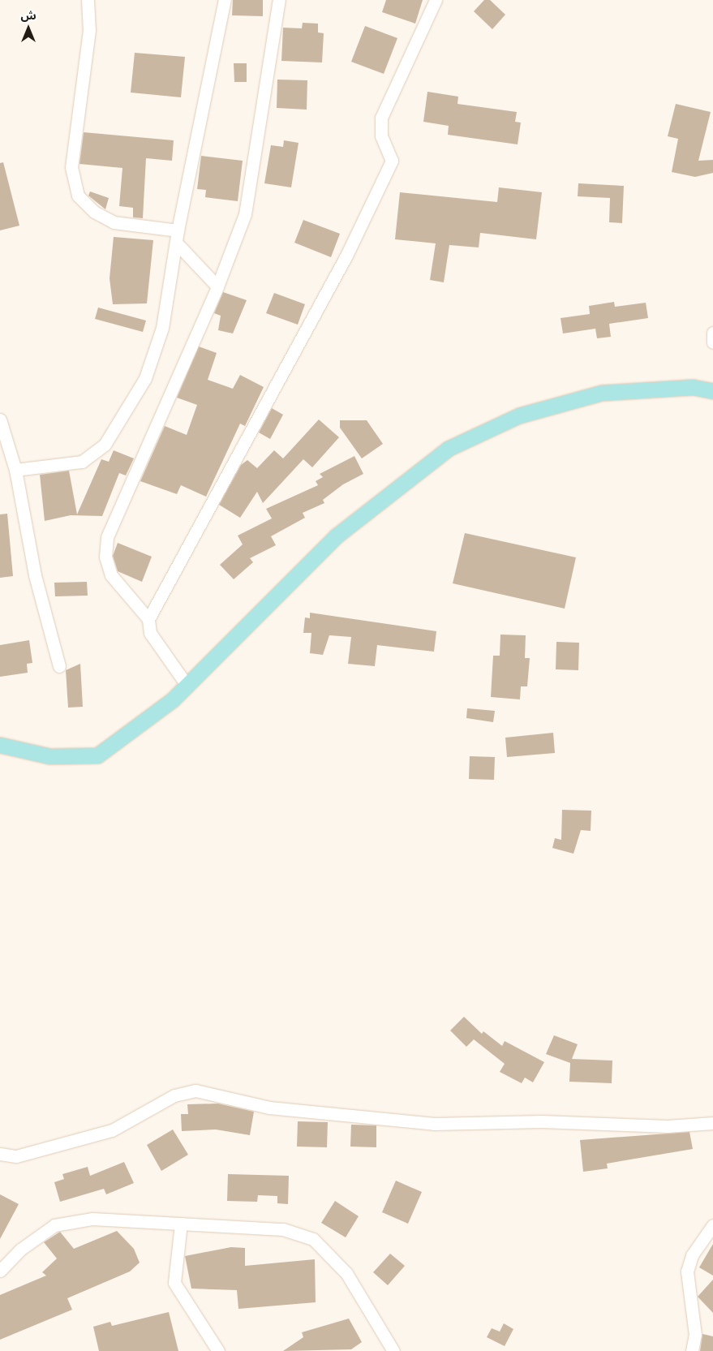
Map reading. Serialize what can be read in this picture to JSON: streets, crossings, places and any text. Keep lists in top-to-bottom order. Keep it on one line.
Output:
{"north":"top"}
